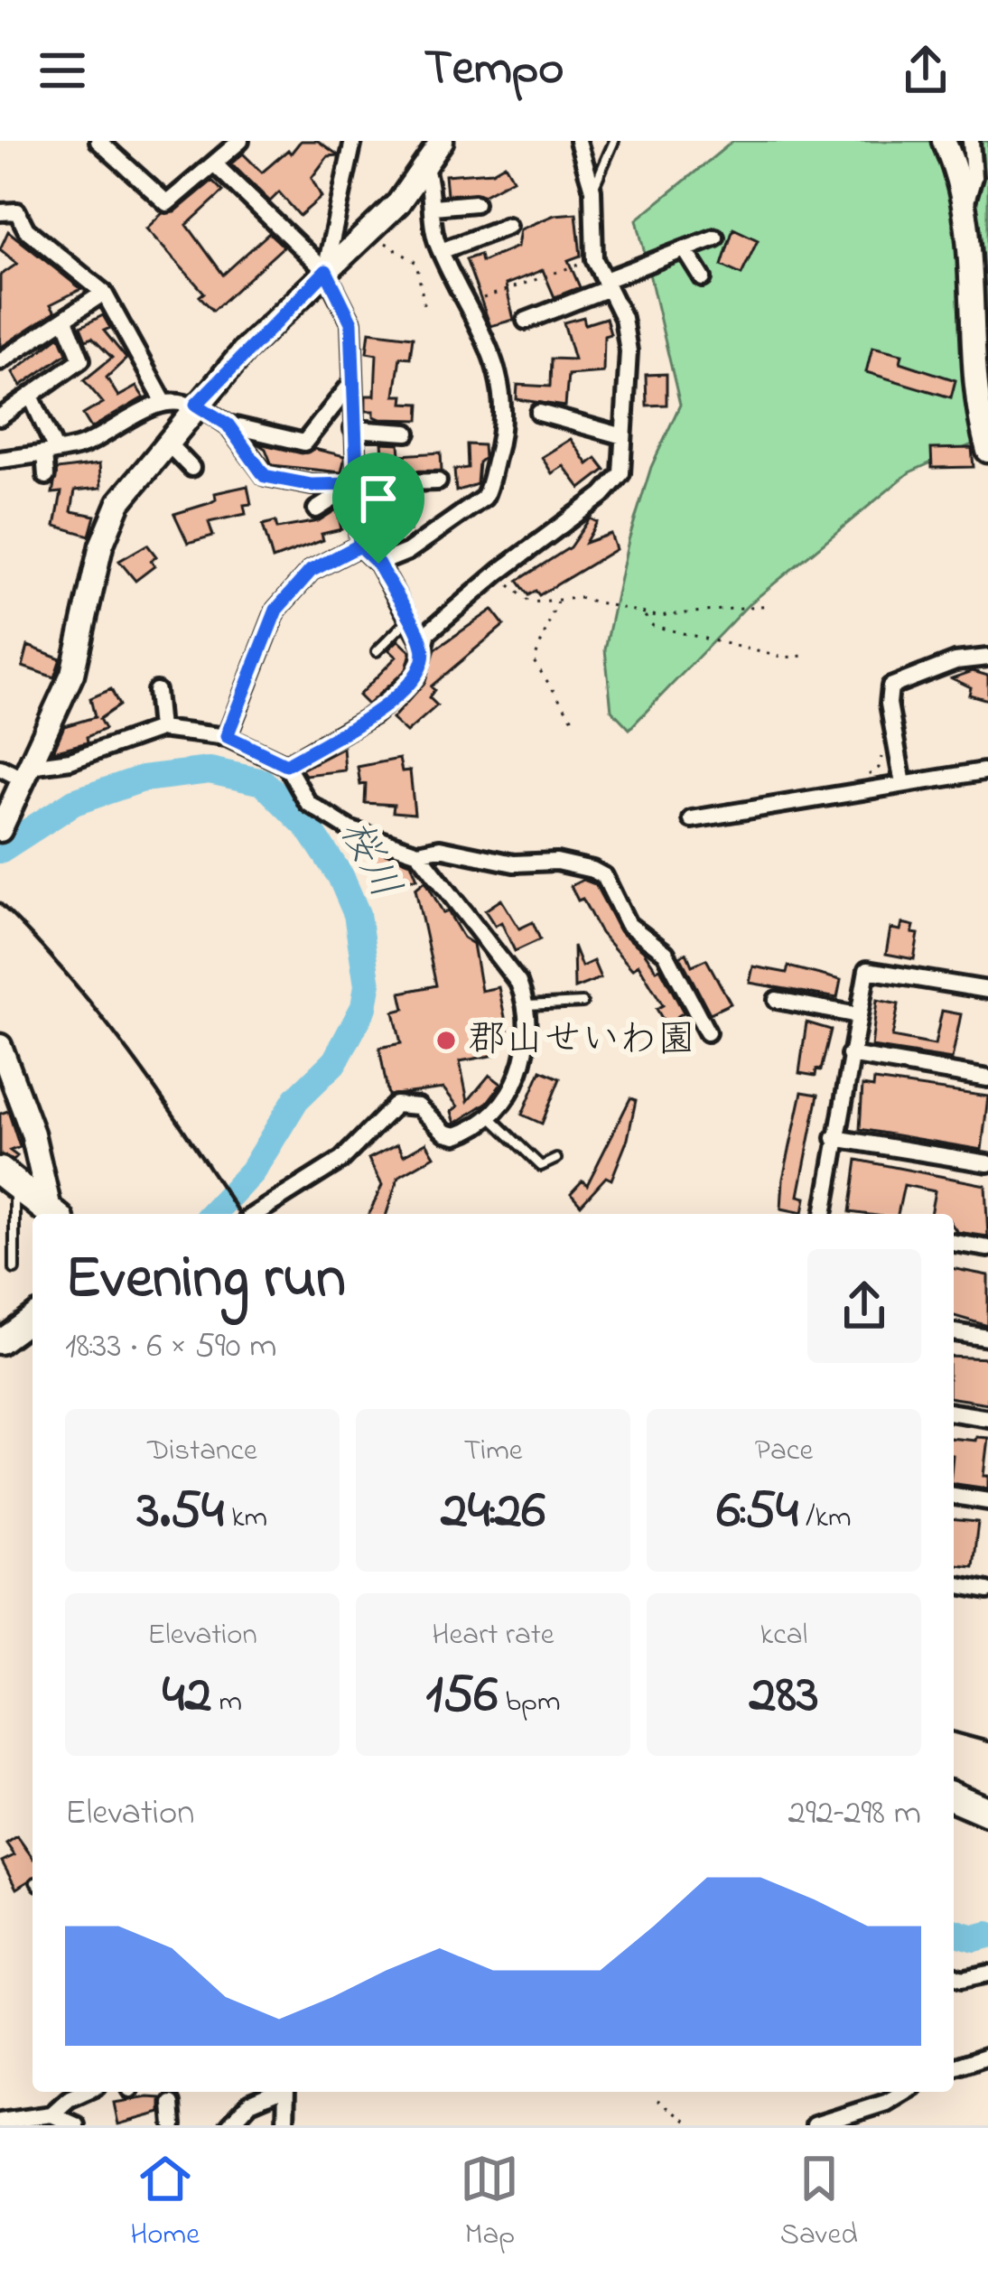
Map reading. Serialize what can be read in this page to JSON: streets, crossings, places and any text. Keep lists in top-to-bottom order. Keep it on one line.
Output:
{"water":["桜川"],"places":["郡山せいわ園"],"page":{"header":"Tempo","heading":["Evening run","18:33 · 6 × 590 m"],"stats":[["Distance","3.54 km"],["Time","24:26"],["Pace","6:54 /km"],["Elevation","42 m"],["Heart rate","156 bpm"],["kcal","283"]],"chart":["Elevation","292–298 m"],"tabs":["Home","Map","Saved"]}}
